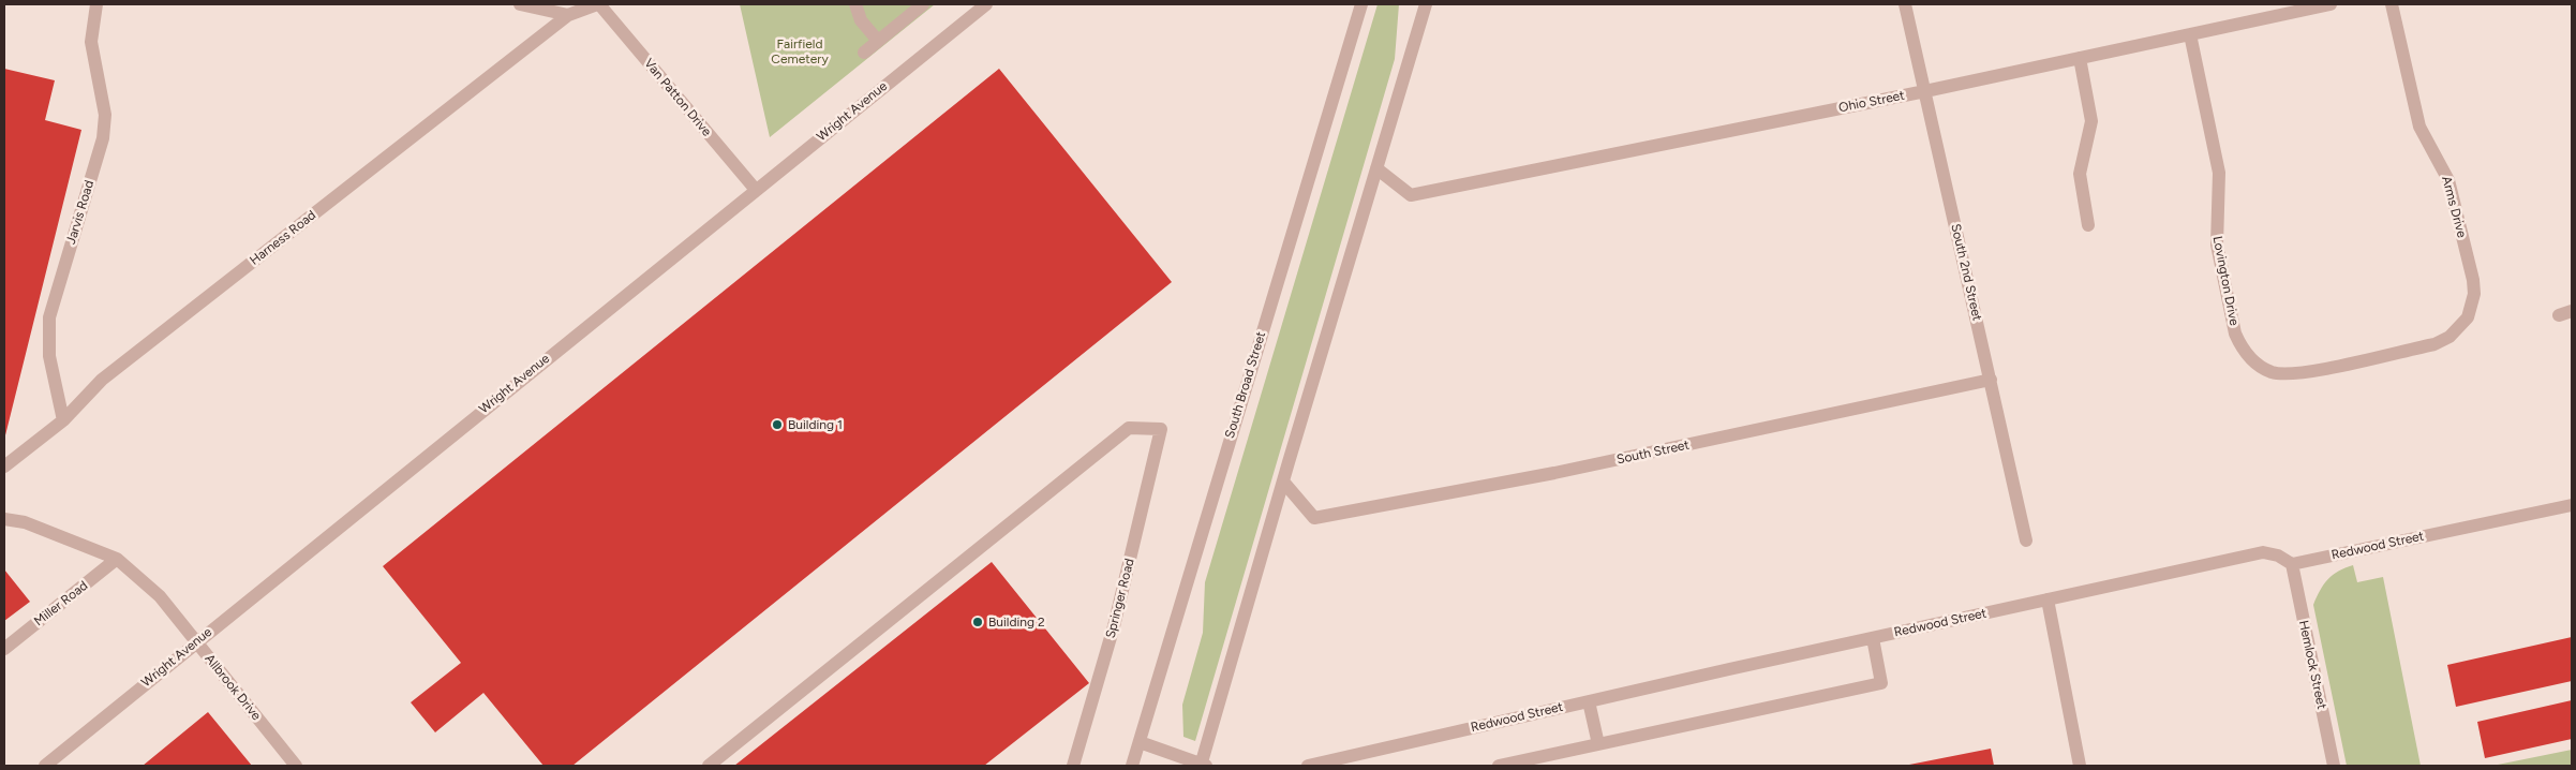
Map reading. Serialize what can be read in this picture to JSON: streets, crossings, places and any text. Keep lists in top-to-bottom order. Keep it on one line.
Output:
{"streets":{"street":["Van Patton Drive","Ohio Street","Wright Avenue","Arms Drive","Jarvis Road","Harness Road","South 2nd Street","Lovington Drive","South Broad Street","South Street","Redwood Street","Springer Road","Miller Road","Hemlock Street","Allbrook Drive"]},"crossings":[["Van Patton Drive","Wright Avenue"],["Van Patton Drive","Harness Road"],["Ohio Street","South 2nd Street"],["Ohio Street","Lovington Drive"],["Wright Avenue","Allbrook Drive"],["Arms Drive","Lovington Drive"],["Jarvis Road","Harness Road"],["South 2nd Street","South Street"],["Redwood Street","Hemlock Street"],["Miller Road","Allbrook Drive"]],"parks":["Fairfield Cemetery"],"places":["Building 1","Building 2"]}
